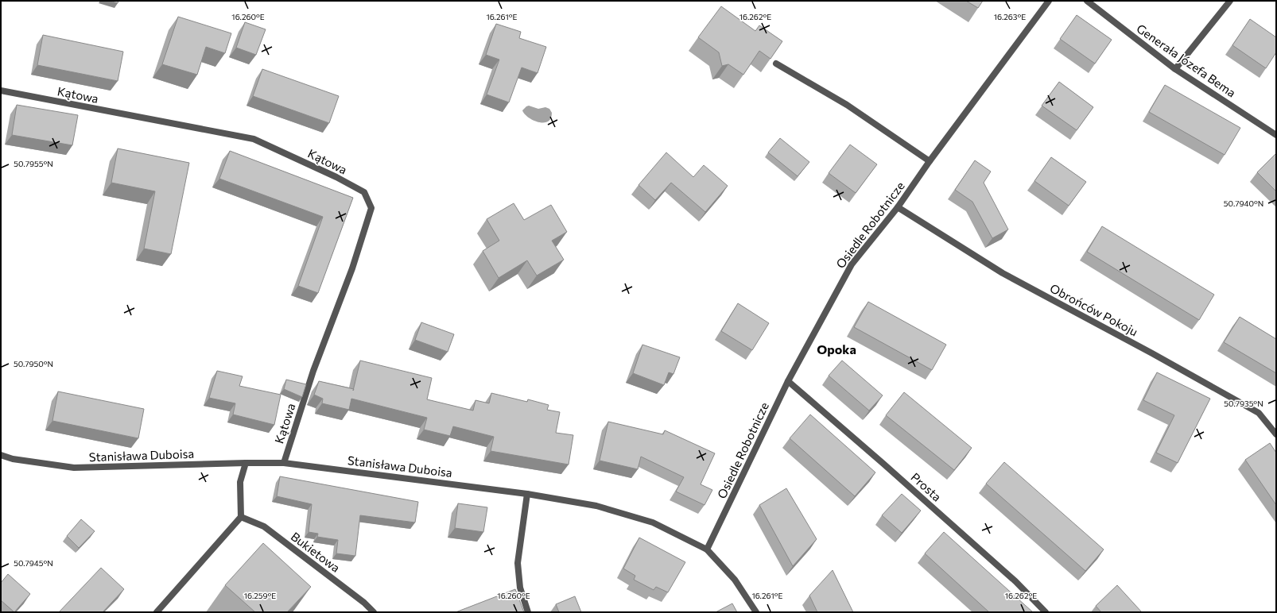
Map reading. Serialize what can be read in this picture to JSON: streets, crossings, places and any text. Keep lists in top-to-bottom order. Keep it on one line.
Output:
{"streets":{"street":["Generała Józefa Bema","Kątowa","Osiedle Robotnicze","Obrońców Pokoju","Stanisława Duboisa","Prosta","Bukietowa"]},"crossings":[["Kątowa","Stanisława Duboisa"],["Osiedle Robotnicze","Obrońców Pokoju"],["Osiedle Robotnicze","Stanisława Duboisa"],["Osiedle Robotnicze","Prosta"]],"districts":["Opoka"],"coordinates":["16.261°E","16.262°E","16.263°E","16.260°E","50.7955°N","50.7940°N","50.7950°N","50.7935°N","50.7945°N","16.259°E"]}
